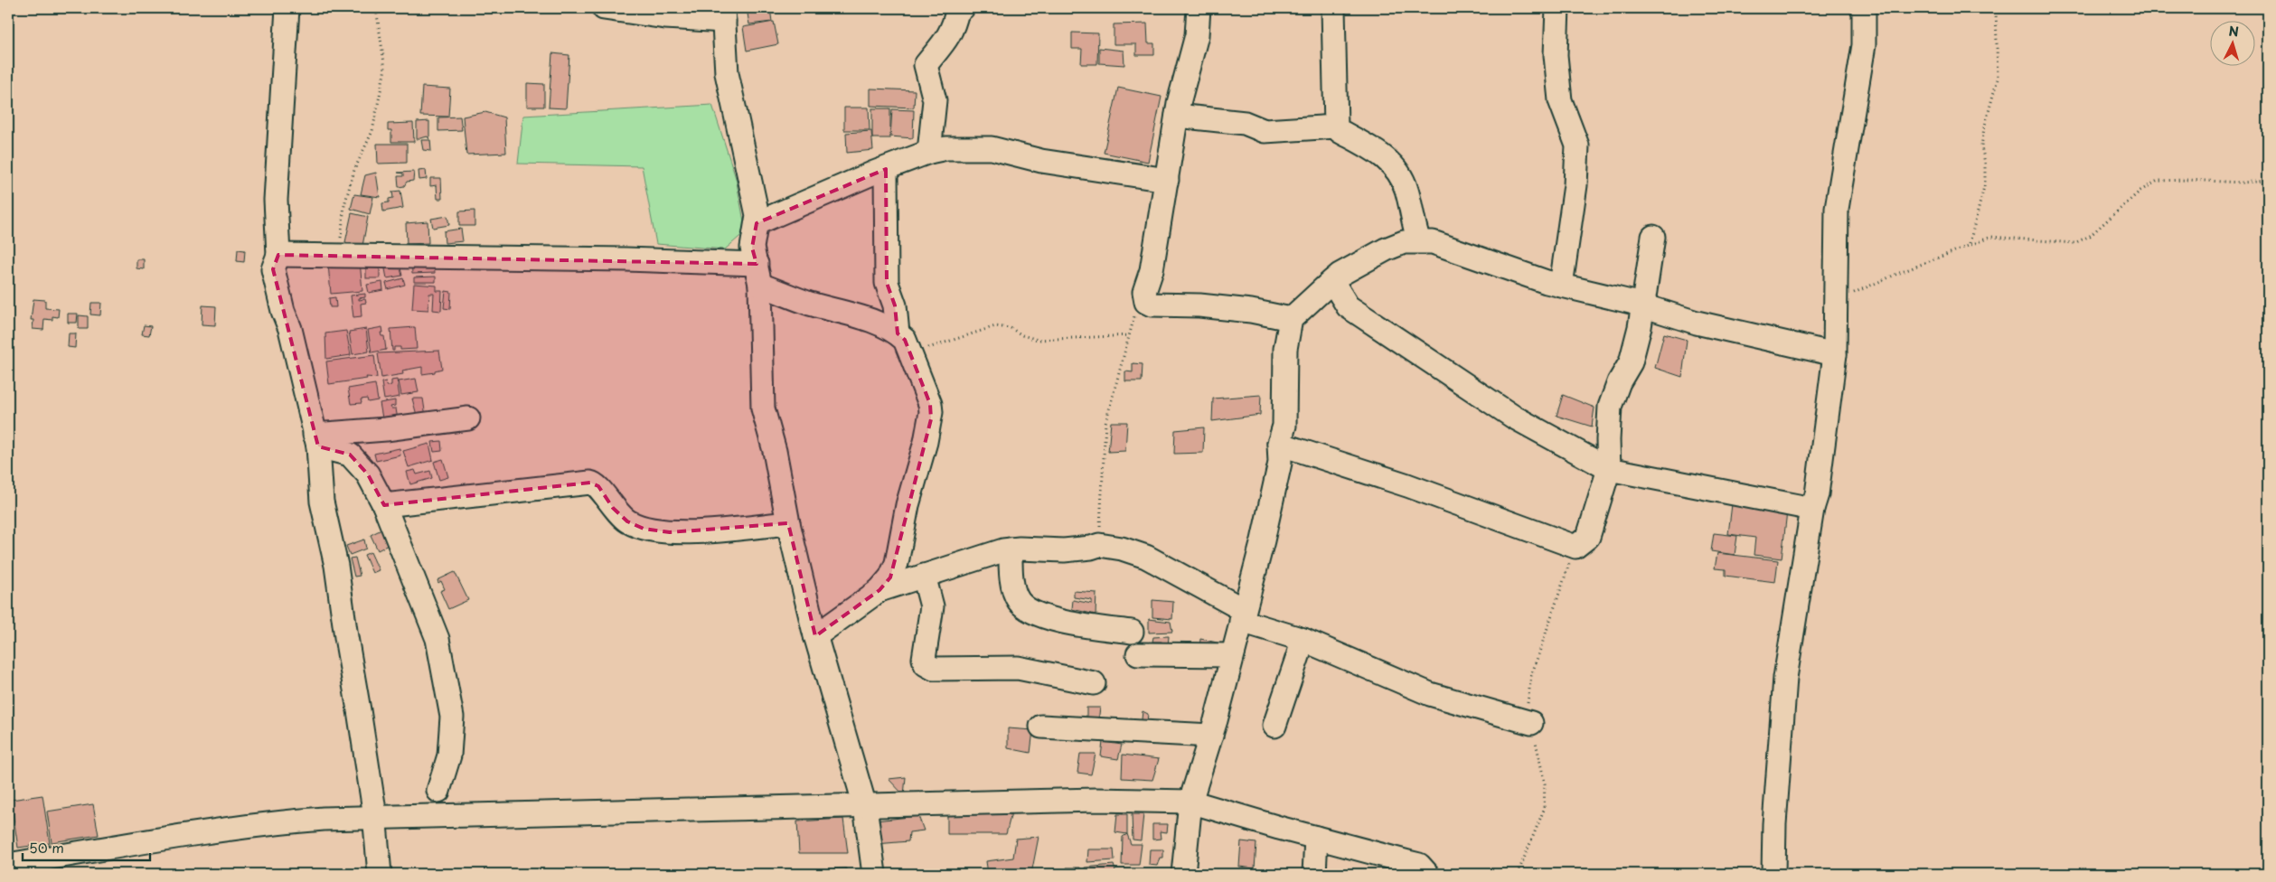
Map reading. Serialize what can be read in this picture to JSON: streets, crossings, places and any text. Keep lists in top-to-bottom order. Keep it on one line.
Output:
{"scale_bar":"50 m","north":"top"}
